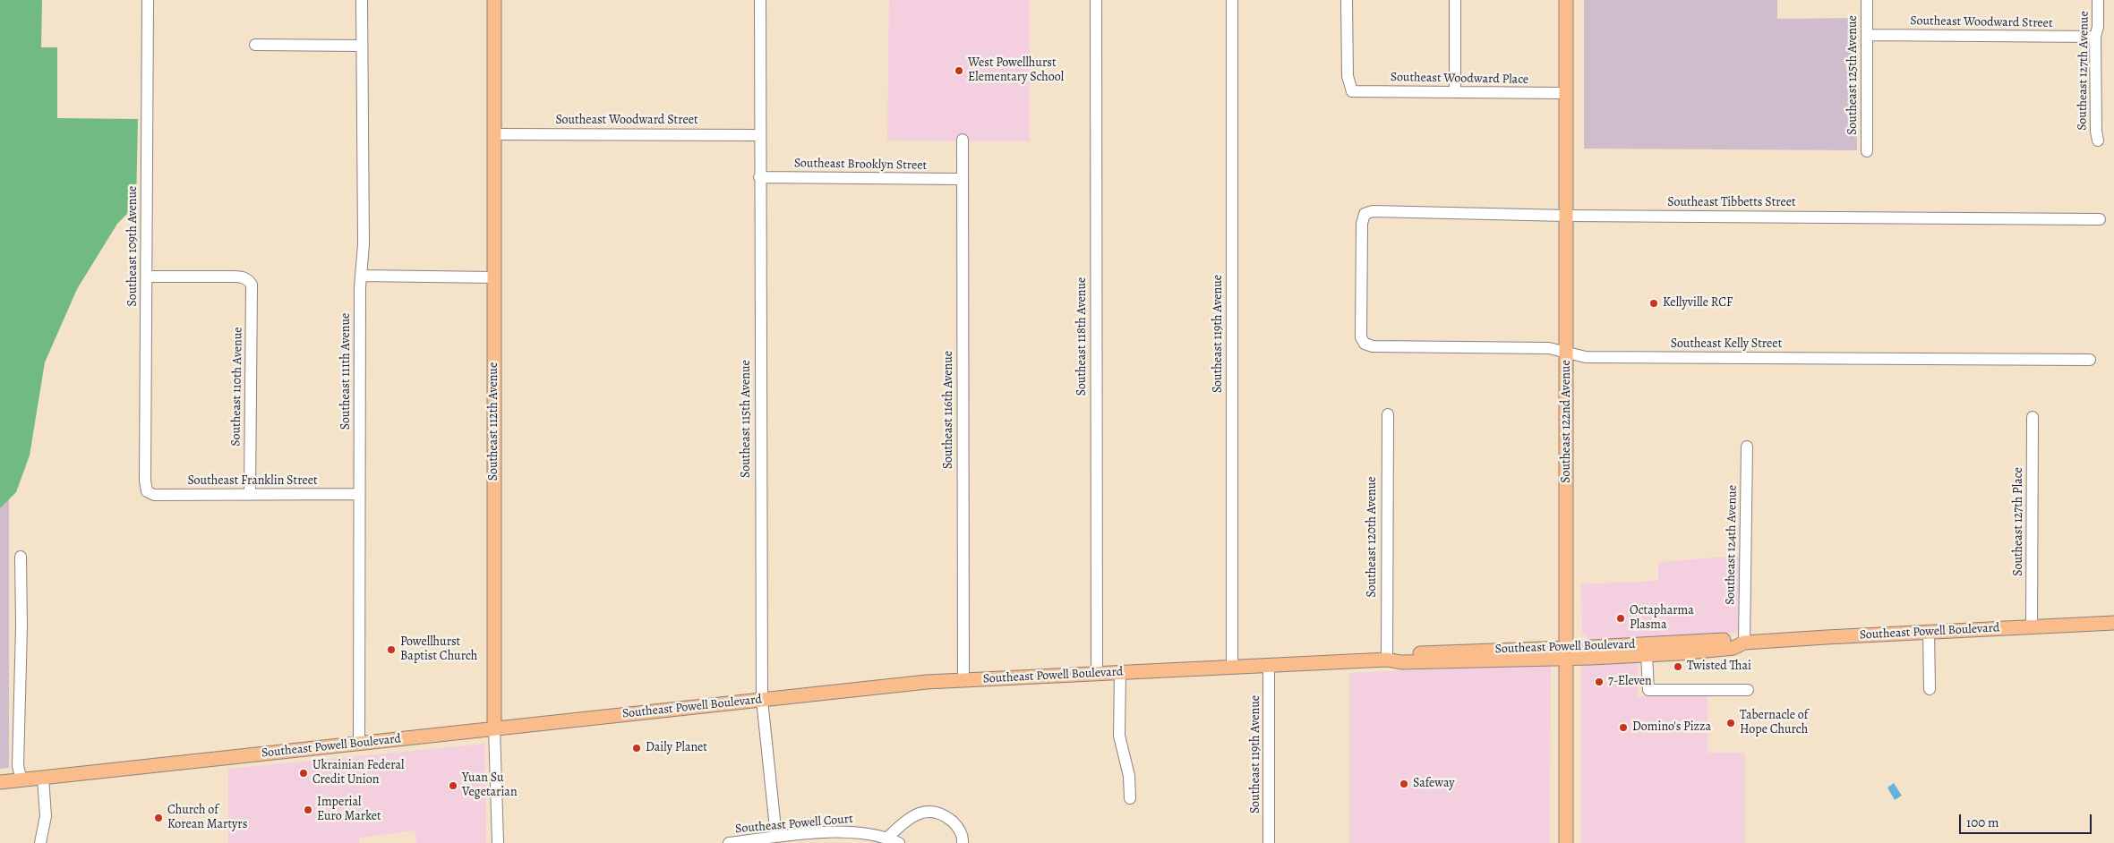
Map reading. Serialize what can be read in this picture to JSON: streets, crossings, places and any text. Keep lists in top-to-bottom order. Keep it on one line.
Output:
{"streets":{"main road":["Southeast 112th Avenue","Southeast 122nd Avenue","Southeast Powell Boulevard"],"street":["Southeast Woodward Street","Southeast 127th Avenue","Southeast 125th Avenue","Southeast Woodward Place","Southeast Brooklyn Street","Southeast Tibbetts Street","Southeast 109th Avenue","Southeast 119th Avenue","Southeast 118th Avenue","Southeast Kelly Street","Southeast 111th Avenue","Southeast 110th Avenue","Southeast 116th Avenue","Southeast 115th Avenue","Southeast Franklin Street","Southeast 127th Place","Southeast 120th Avenue","Southeast 124th Avenue","Southeast Powell Court"]},"crossings":[["Southeast Woodward Street","Southeast 127th Avenue"],["Southeast Woodward Street","Southeast 125th Avenue"],["Southeast Woodward Street","Southeast 115th Avenue"],["Southeast Woodward Street","Southeast 112th Avenue"],["Southeast Woodward Place","Southeast 122nd Avenue"],["Southeast Brooklyn Street","Southeast 116th Avenue"],["Southeast Brooklyn Street","Southeast 115th Avenue"],["Southeast Tibbetts Street","Southeast Kelly Street"],["Southeast Tibbetts Street","Southeast 122nd Avenue"],["Southeast 109th Avenue","Southeast 110th Avenue"],["Southeast 109th Avenue","Southeast Franklin Street"],["Southeast 119th Avenue","Southeast Powell Boulevard"],["Southeast 118th Avenue","Southeast Powell Boulevard"],["Southeast Kelly Street","Southeast 122nd Avenue"],["Southeast 111th Avenue","Southeast Franklin Street"],["Southeast 111th Avenue","Southeast Powell Boulevard"],["Southeast 110th Avenue","Southeast Franklin Street"],["Southeast 116th Avenue","Southeast Powell Boulevard"],["Southeast 115th Avenue","Southeast Powell Boulevard"],["Southeast 115th Avenue","Southeast Powell Court"],["Southeast 112th Avenue","Southeast Powell Boulevard"],["Southeast 122nd Avenue","Southeast Powell Boulevard"],["Southeast 127th Place","Southeast Powell Boulevard"],["Southeast 120th Avenue","Southeast Powell Boulevard"],["Southeast 124th Avenue","Southeast Powell Boulevard"]],"places":["West Powellhurst Elementary School","Kellyville RCF","Octapharma Plasma","Powellhurst Baptist Church","Twisted Thai","7-Eleven","Tabernacle of Hope Church","Domino's Pizza","Daily Planet","Ukrainian Federal Credit Union","Safeway","Yuan Su Vegetarian","Imperial Euro Market","Church of Korean Martyrs"],"scale_bar":"100 m"}
